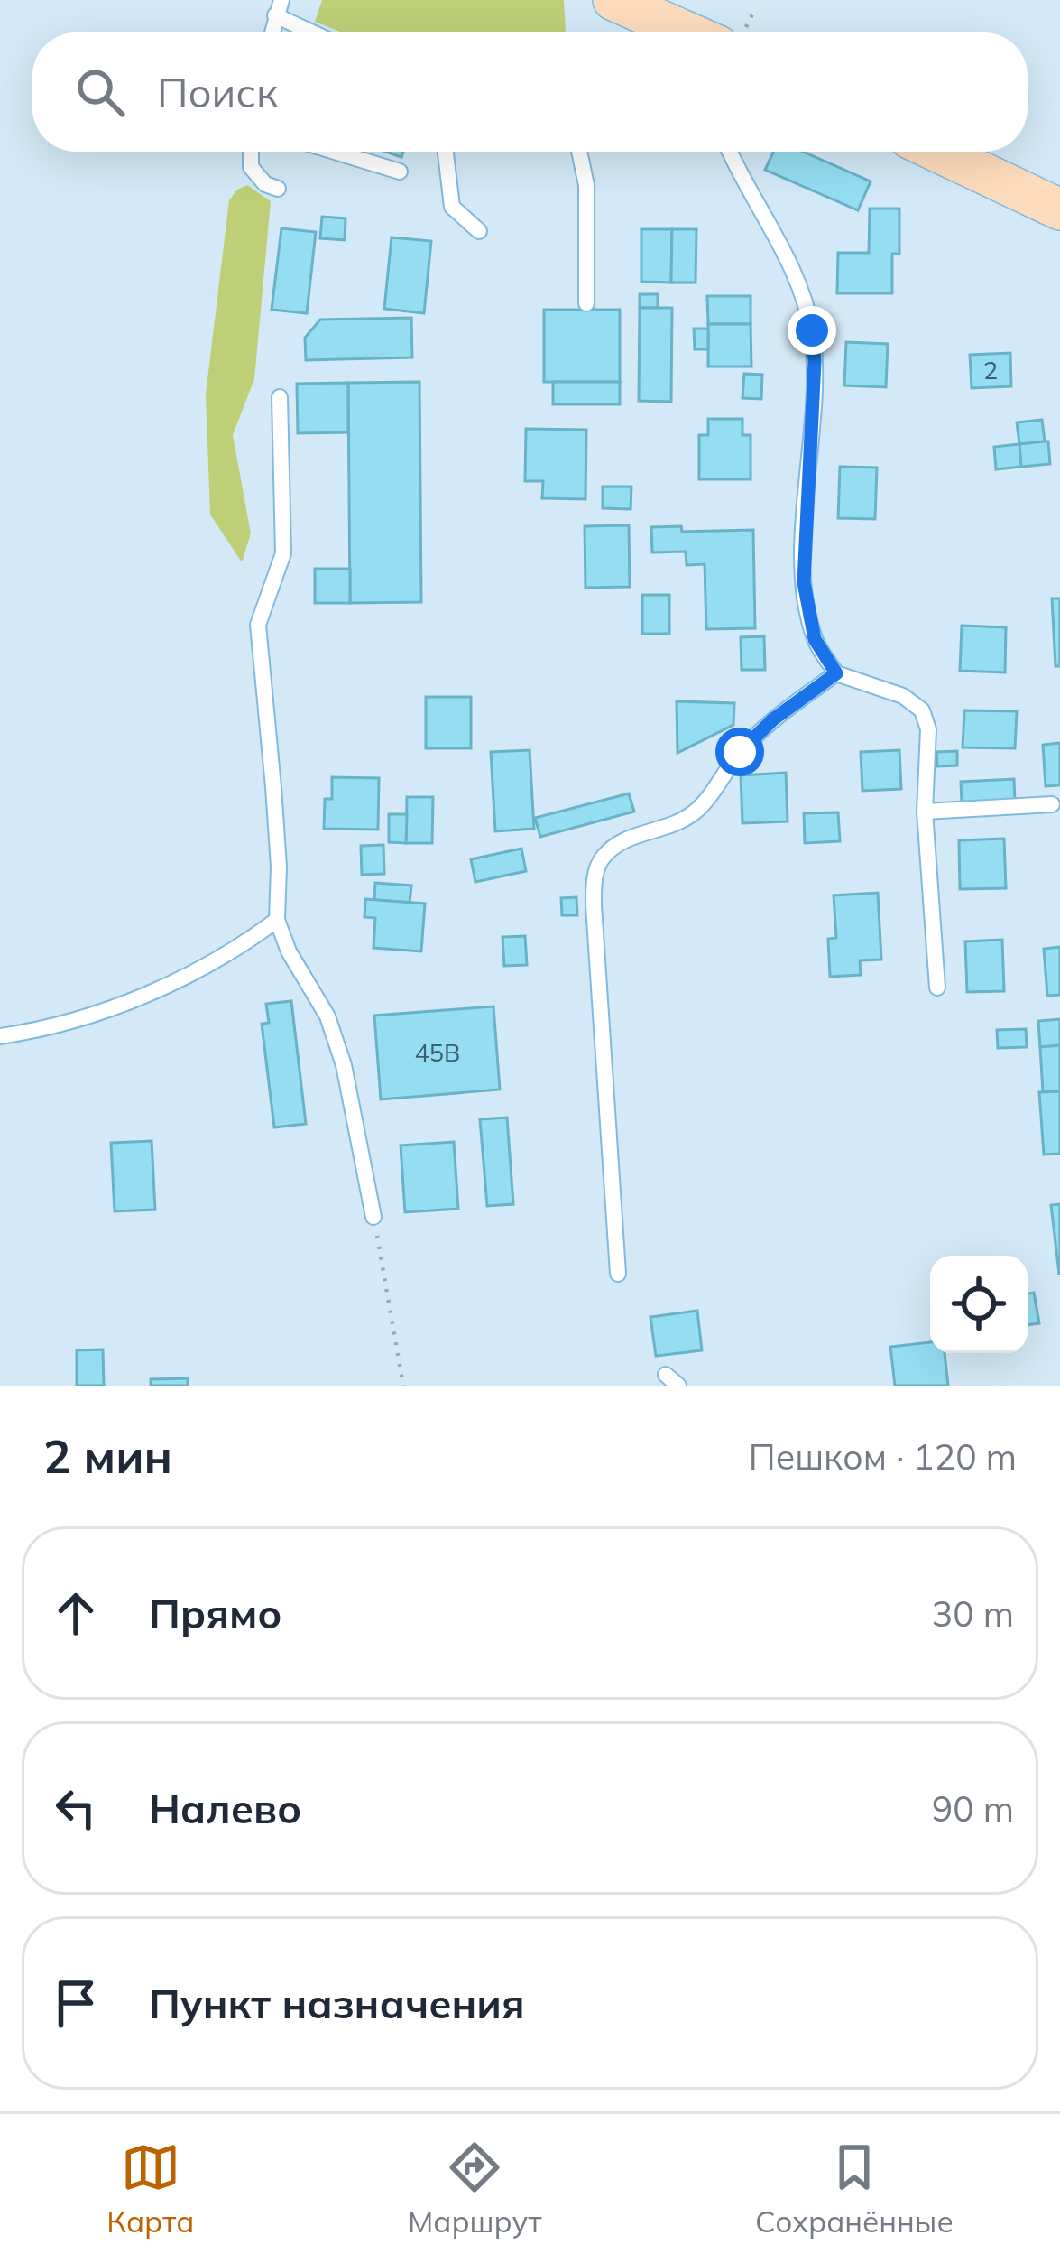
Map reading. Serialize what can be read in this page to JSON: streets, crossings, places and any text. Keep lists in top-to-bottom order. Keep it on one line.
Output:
{"house_numbers":["2","45В"],"page":{"search":"Поиск","heading":["2 мин","Пешком · 120 m"],"list":[["Прямо","30 m"],["Налево","90 m"],"Пункт назначения"],"nav":["Карта","Маршрут","Сохранённые"]}}
